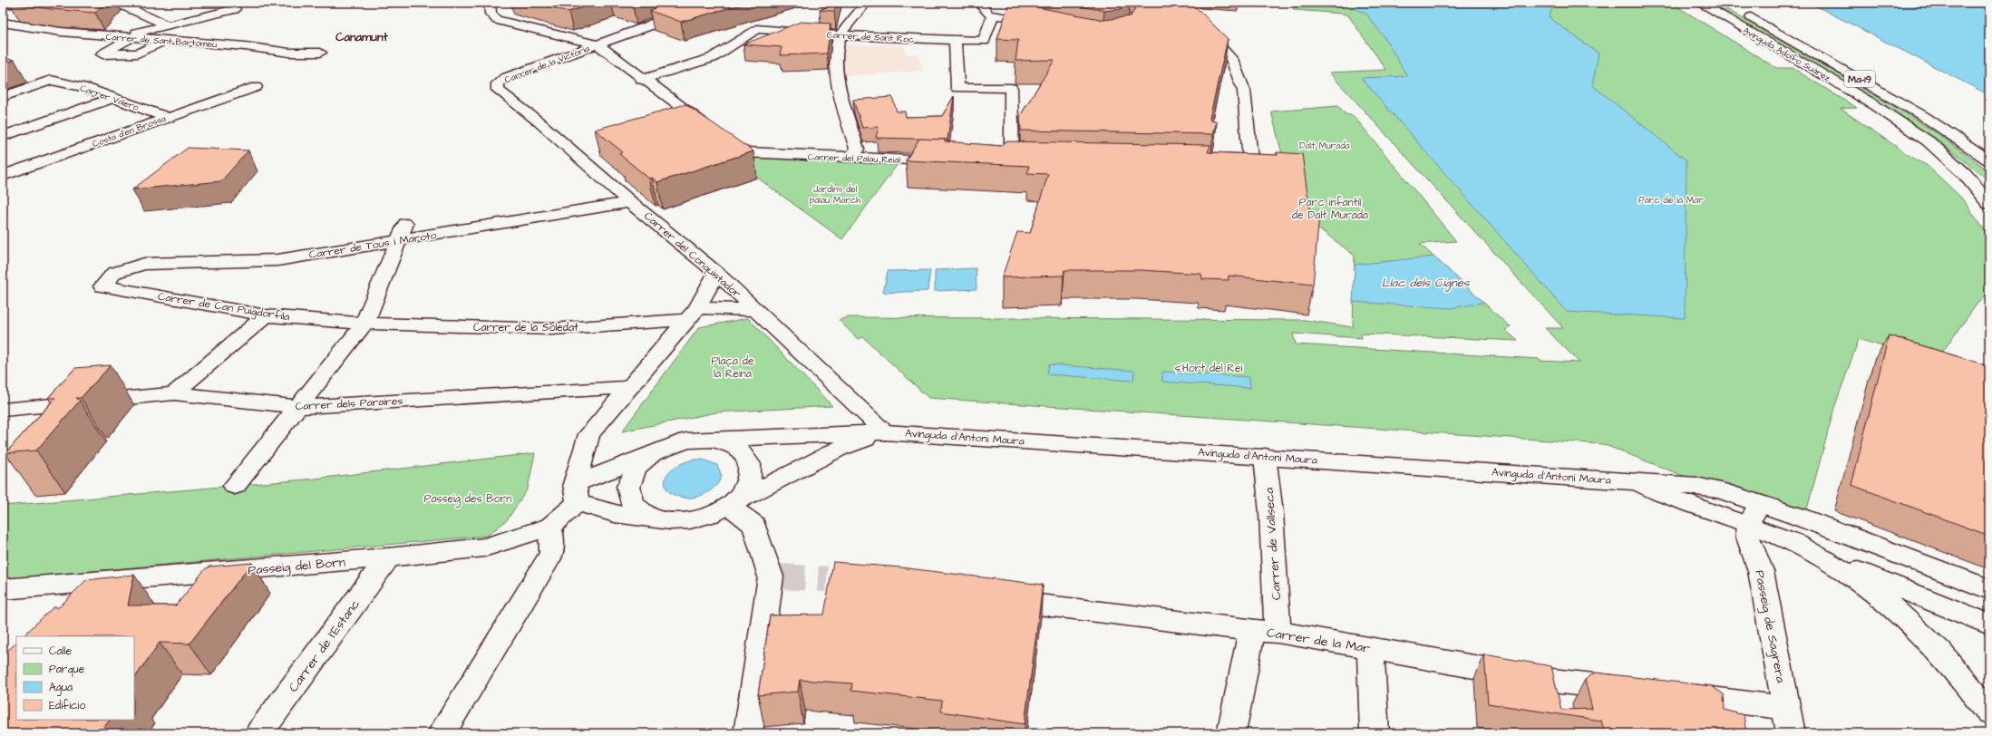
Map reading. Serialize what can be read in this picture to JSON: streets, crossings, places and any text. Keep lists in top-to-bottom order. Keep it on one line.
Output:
{"streets":{"main road":["Carrer de Sant Roc","Carrer de Sant Bartomeu","Avinguda Adolfo Suárez","Carrer de la Victòria","Ma-19","Carrer Valero","Costa d'en Brossa","Carrer del Palau Reial","Carrer de Tous i Maroto","Carrer del Conquistador","Carrer de Can Puigdorfila","Carrer de la Soledat","Carrer dels Paraires","Avinguda d'Antoni Maura","Carrer de Vallseca","Passeig del Born","Passeig de Sagrera","Carrer de la Mar","Carrer de l'Estanc"]},"crossings":[["Carrer de Sant Roc","Carrer del Palau Reial"],["Carrer de la Victòria","Carrer del Palau Reial"],["Carrer de la Victòria","Carrer del Conquistador"],["Carrer Valero","Costa d'en Brossa"],["Carrer de Tous i Maroto","Carrer del Conquistador"],["Carrer de Tous i Maroto","Carrer de Can Puigdorfila"],["Carrer del Conquistador","Carrer de la Soledat"],["Carrer del Conquistador","Avinguda d'Antoni Maura"],["Carrer de Can Puigdorfila","Carrer de la Soledat"],["Avinguda d'Antoni Maura","Carrer de Vallseca"],["Avinguda d'Antoni Maura","Passeig de Sagrera"],["Carrer de Vallseca","Carrer de la Mar"],["Passeig del Born","Carrer de l'Estanc"]],"districts":["Canamunt"],"water":["Llac dels Cignes"],"parks":["Dalt Murada","Jardins del palau March","Parc de la Mar","Parc infantil de Dalt Murada","Plaça de la Reina","s'Hort del Rei","Passeig des Born"],"legend":["Calle","Parque","Agua","Edificio"]}
